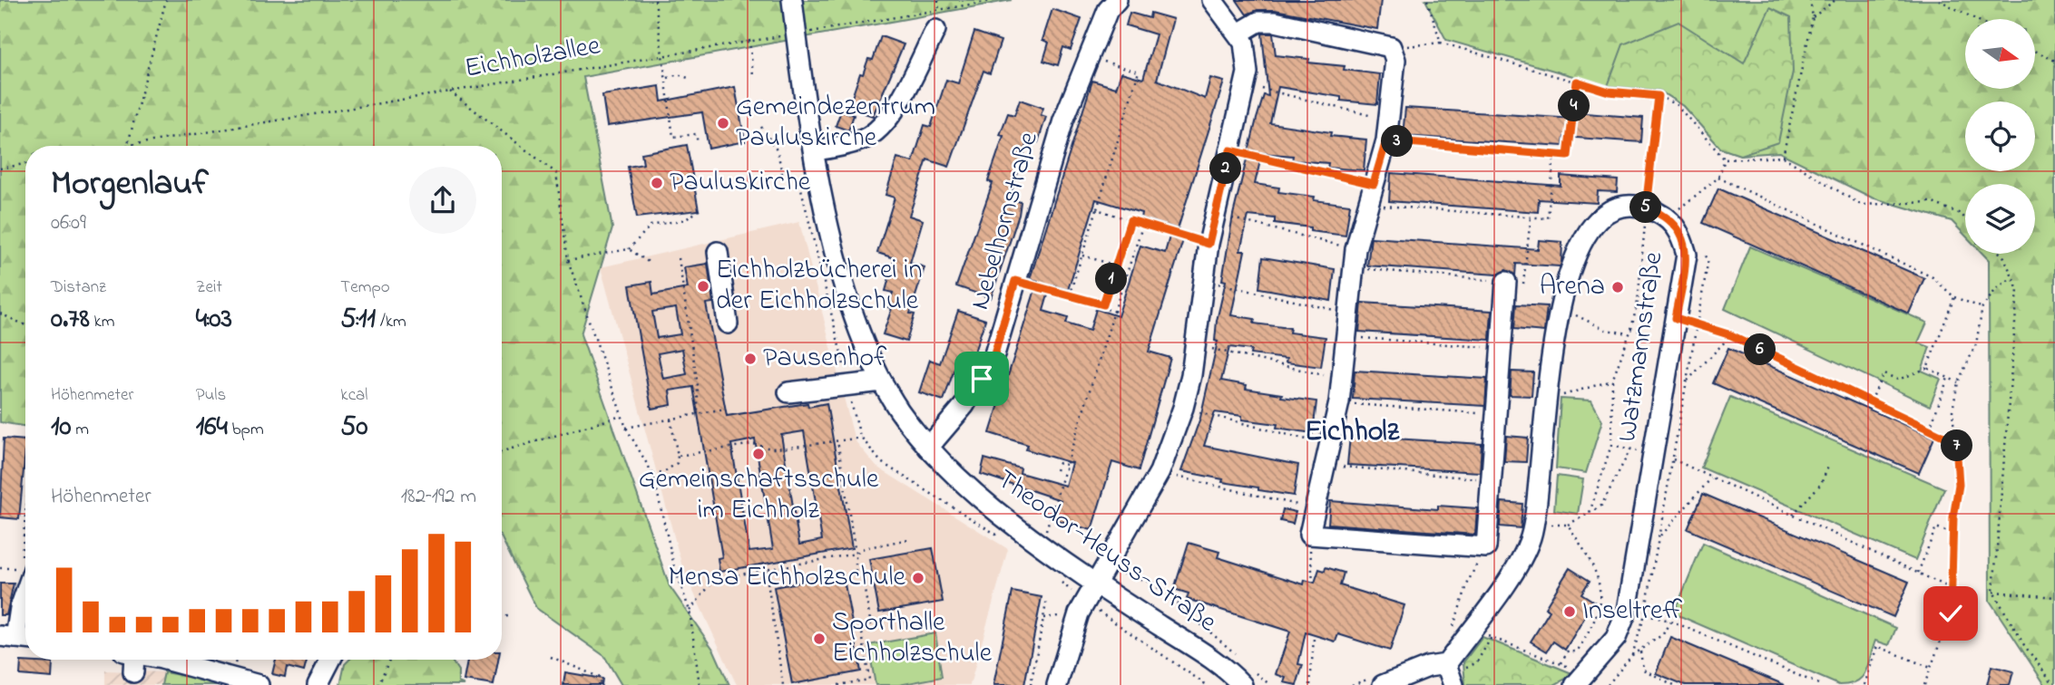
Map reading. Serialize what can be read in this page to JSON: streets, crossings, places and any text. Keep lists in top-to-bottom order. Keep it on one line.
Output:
{"streets":{"street":["Nebelhornstraße","Watzmannstraße","Theodor-Heuss-Straße"],"path":["Eichholzallee"]},"crossings":[["Eichholzallee","Theodor-Heuss-Straße"],["Nebelhornstraße","Theodor-Heuss-Straße"]],"districts":["Eichholz"],"places":["Gemeindezentrum Pauluskirche","Pauluskirche","Eichholzbücherei in der Eichholzschule","Arena","Pausenhof","Gemeinschaftsschule im Eichholz","Mensa Eichholzschule","Inseltreff","Sporthalle Eichholzschule"],"north":"right","page":{"pins":["4","3","2","5","1","6","7"],"heading":["Morgenlauf","06:09"],"stats":[["Distanz","0.78 km"],["Zeit","4:03"],["Tempo","5:11 /km"],["Höhenmeter","10 m"],["Puls","164 bpm"],["kcal","50"]],"chart":["Höhenmeter","182–192 m"]}}
